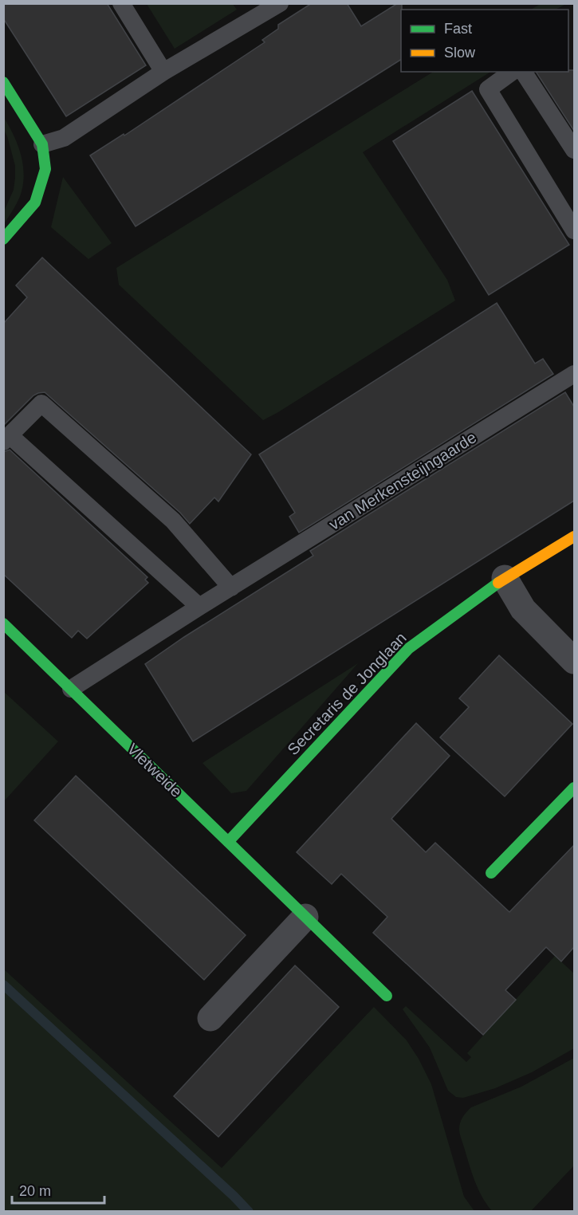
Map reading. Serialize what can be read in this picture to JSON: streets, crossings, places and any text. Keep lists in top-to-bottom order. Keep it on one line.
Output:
{"streets":{"street":["Secretaris de Jonglaan","Vletweide"],"lane":["van Merkensteijngaarde"]},"crossings":[["van Merkensteijngaarde","Vletweide"],["Secretaris de Jonglaan","Vletweide"]],"legend":["Fast","Slow"],"scale_bar":"20 m"}
